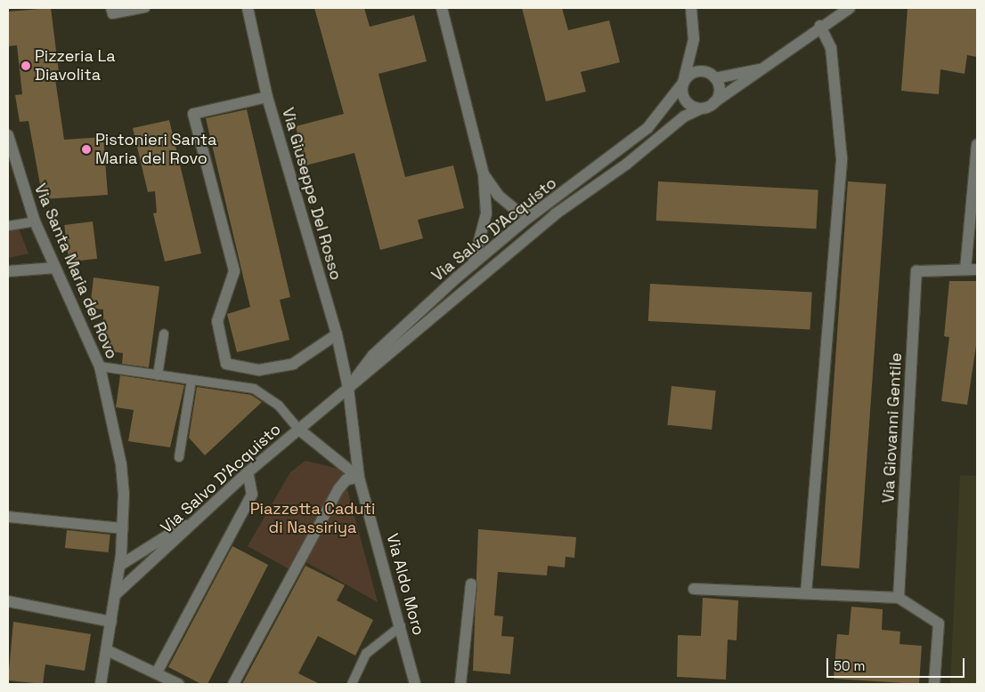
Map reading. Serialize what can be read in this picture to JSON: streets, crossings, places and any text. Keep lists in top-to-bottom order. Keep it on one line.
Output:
{"streets":{"street":["Via Giuseppe Del Rosso","Via Salvo D'Acquisto","Via Santa Maria del Rovo","Via Giovanni Gentile","Via Aldo Moro"]},"crossings":[["Via Giuseppe Del Rosso","Via Salvo D'Acquisto"],["Via Giuseppe Del Rosso","Via Aldo Moro"],["Via Salvo D'Acquisto","Via Santa Maria del Rovo"],["Via Salvo D'Acquisto","Via Aldo Moro"]],"parks":["Piazzetta Caduti di Nassiriya"],"places":["Pizzeria La Diavolita","Pistonieri Santa Maria del Rovo"],"scale_bar":"50 m"}
